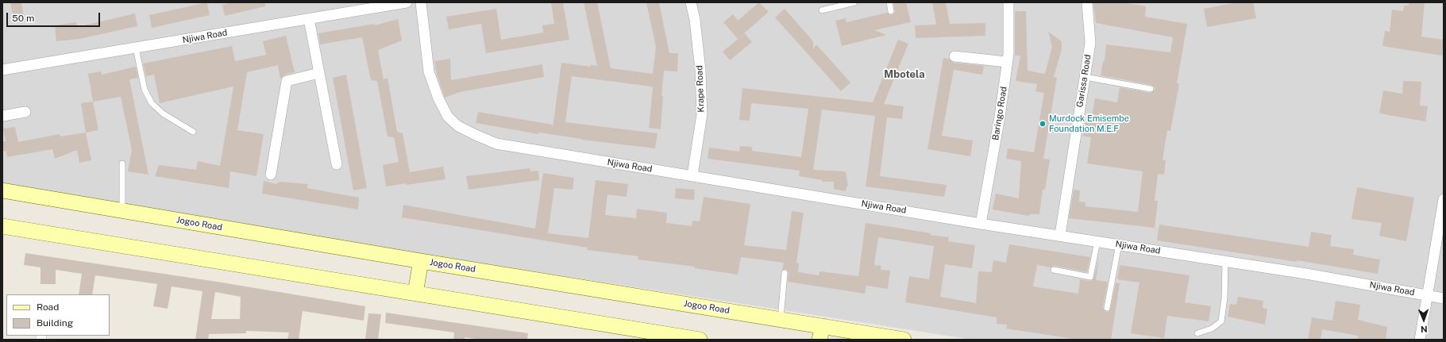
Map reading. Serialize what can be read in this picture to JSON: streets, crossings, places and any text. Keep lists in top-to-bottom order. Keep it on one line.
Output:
{"streets":{"main road":["Jogoo Road"],"street":["Njiwa Road","Garissa Road","Krape Road","Baringo Road"]},"crossings":[["Njiwa Road","Garissa Road"],["Njiwa Road","Krape Road"],["Njiwa Road","Baringo Road"]],"districts":["Mbotela"],"places":["Murdock Emisembe Foundation M.E.F"],"legend":["Road","Building"],"scale_bar":"50 m","north":"bottom"}
